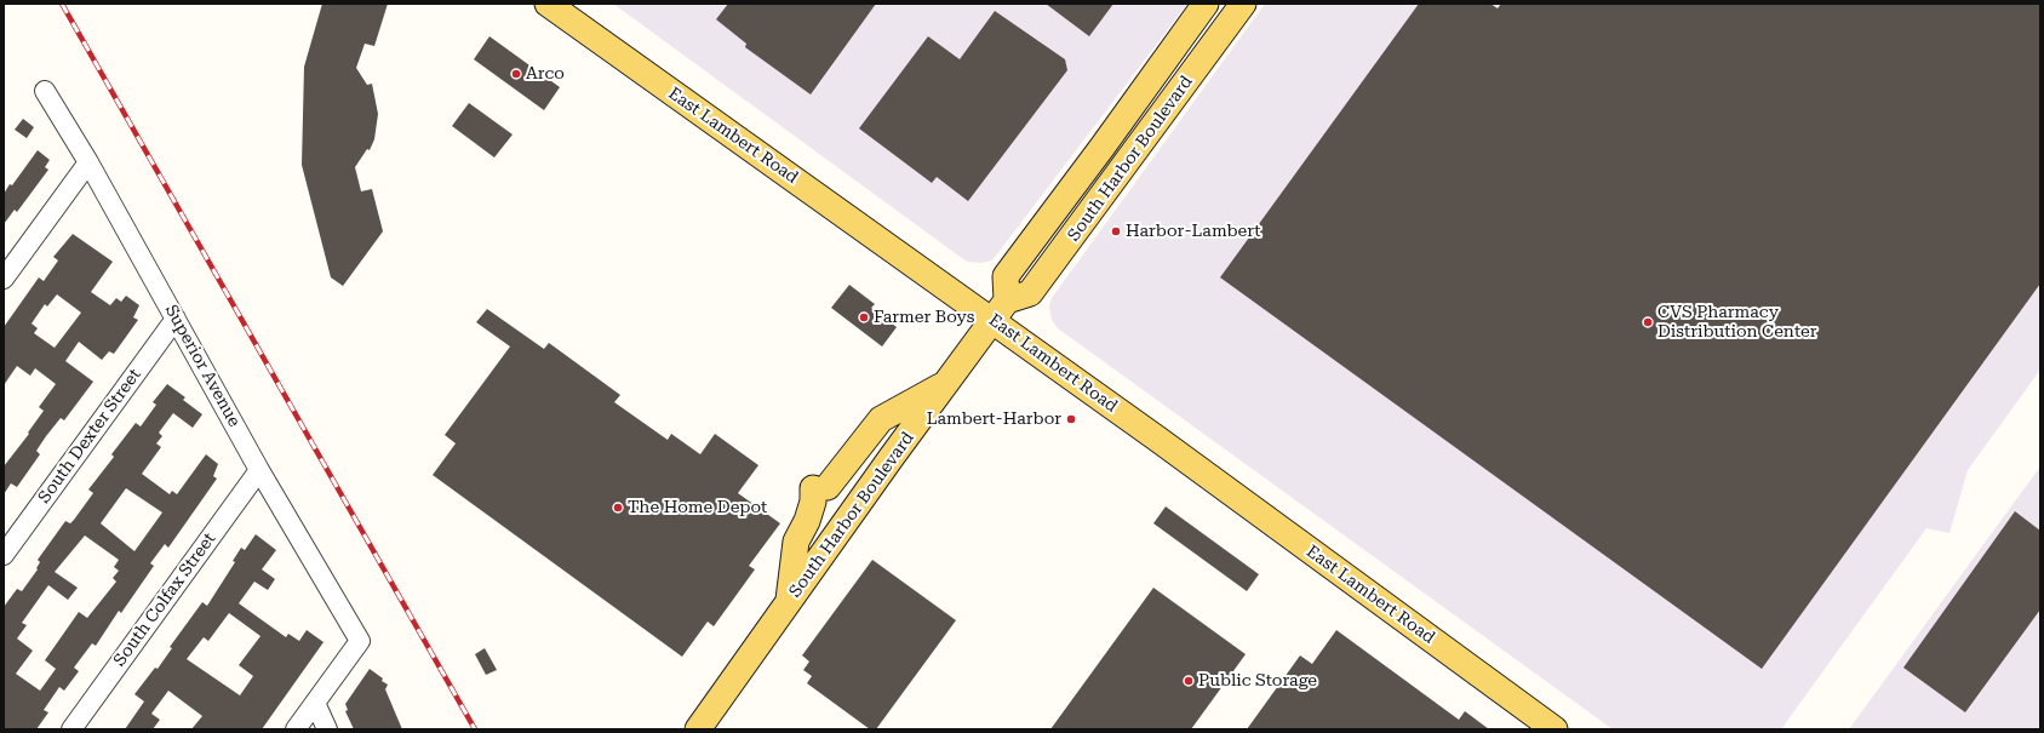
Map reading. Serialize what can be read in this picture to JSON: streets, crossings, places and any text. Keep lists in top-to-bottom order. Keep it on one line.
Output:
{"streets":{"main road":["East Lambert Road","South Harbor Boulevard"],"street":["Superior Avenue","South Dexter Street","South Colfax Street"]},"crossings":[["East Lambert Road","South Harbor Boulevard"],["Superior Avenue","South Dexter Street"],["Superior Avenue","South Colfax Street"]],"places":["Arco","Harbor-Lambert","Farmer Boys","CVS Pharmacy Distribution Center","Lambert-Harbor","The Home Depot","Public Storage"]}
